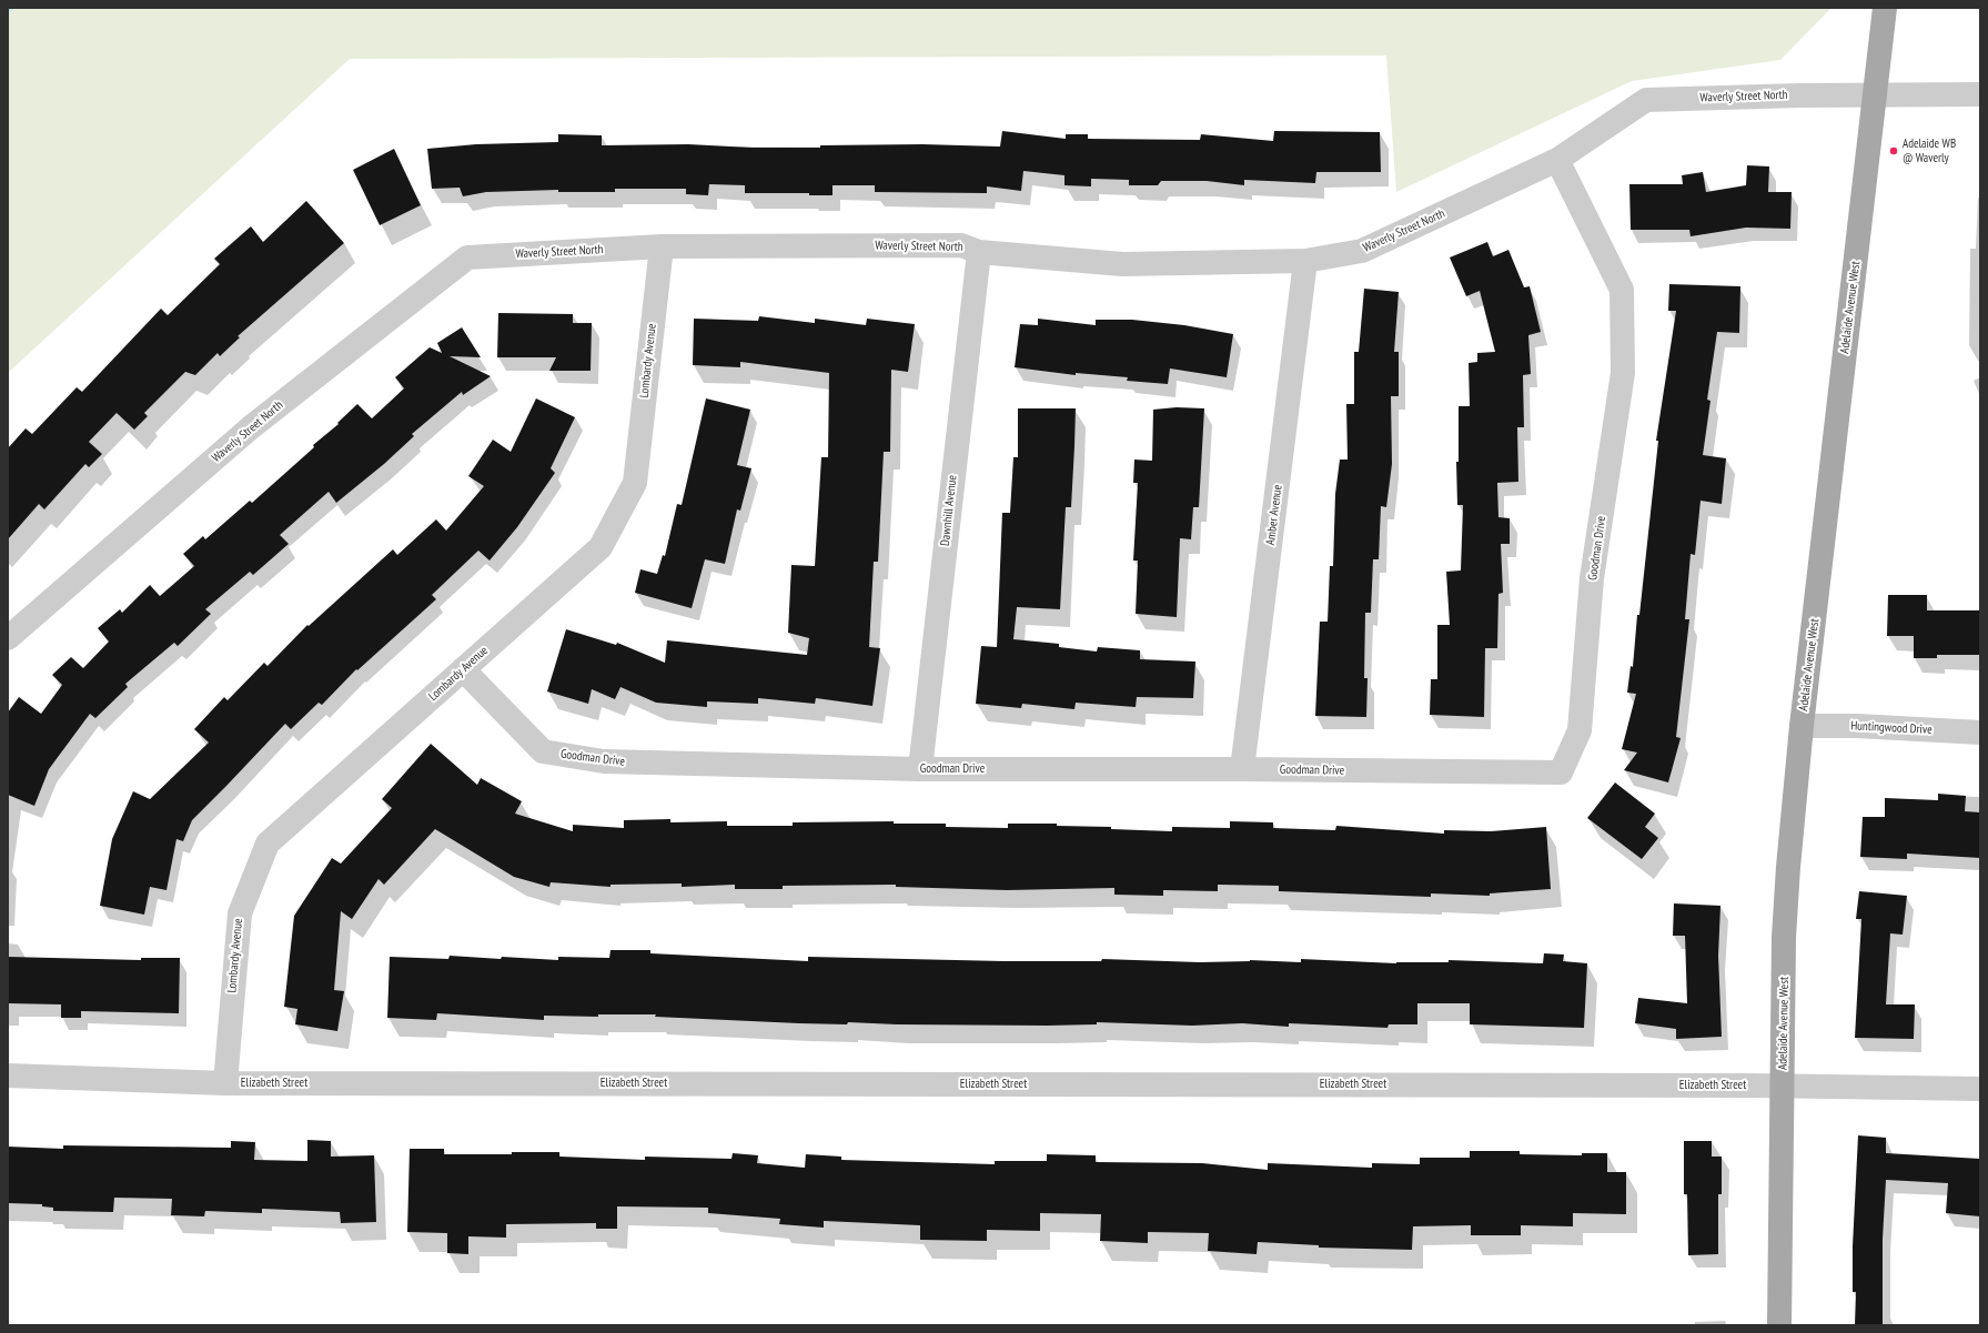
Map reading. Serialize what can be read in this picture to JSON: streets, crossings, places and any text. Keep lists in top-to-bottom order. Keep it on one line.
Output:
{"streets":{"main road":["Adelaide Avenue West"],"street":["Waverly Street North","Lombardy Avenue","Dawnhill Avenue","Amber Avenue","Goodman Drive","Huntingwood Drive","Elizabeth Street"]},"crossings":[["Waverly Street North","Adelaide Avenue West"],["Waverly Street North","Lombardy Avenue"],["Waverly Street North","Dawnhill Avenue"],["Waverly Street North","Amber Avenue"],["Waverly Street North","Goodman Drive"],["Adelaide Avenue West","Huntingwood Drive"],["Adelaide Avenue West","Elizabeth Street"],["Lombardy Avenue","Goodman Drive"],["Lombardy Avenue","Elizabeth Street"],["Dawnhill Avenue","Goodman Drive"],["Amber Avenue","Goodman Drive"]],"places":["Adelaide WB @ Waverly"]}
